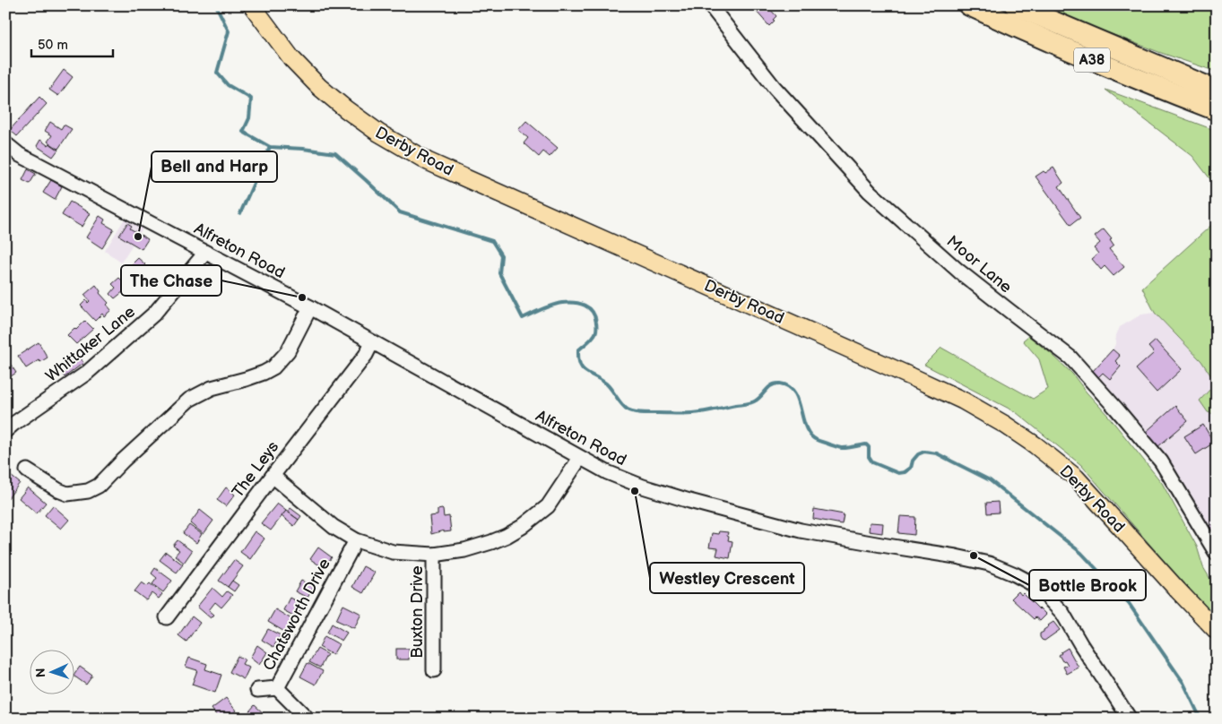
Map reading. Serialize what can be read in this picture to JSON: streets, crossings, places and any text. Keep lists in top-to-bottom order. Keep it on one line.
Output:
{"streets":{"highway":["A38"],"main road":["Derby Road"],"street":["Alfreton Road","Moor Lane","Whittaker Lane","The Leys","Buxton Drive","Chatsworth Drive"]},"crossings":[["Alfreton Road","Whittaker Lane"],["Alfreton Road","The Leys"]],"places":["Bell and Harp","The Chase","Westley Crescent","Bottle Brook"],"scale_bar":"50 m","north":"left"}
